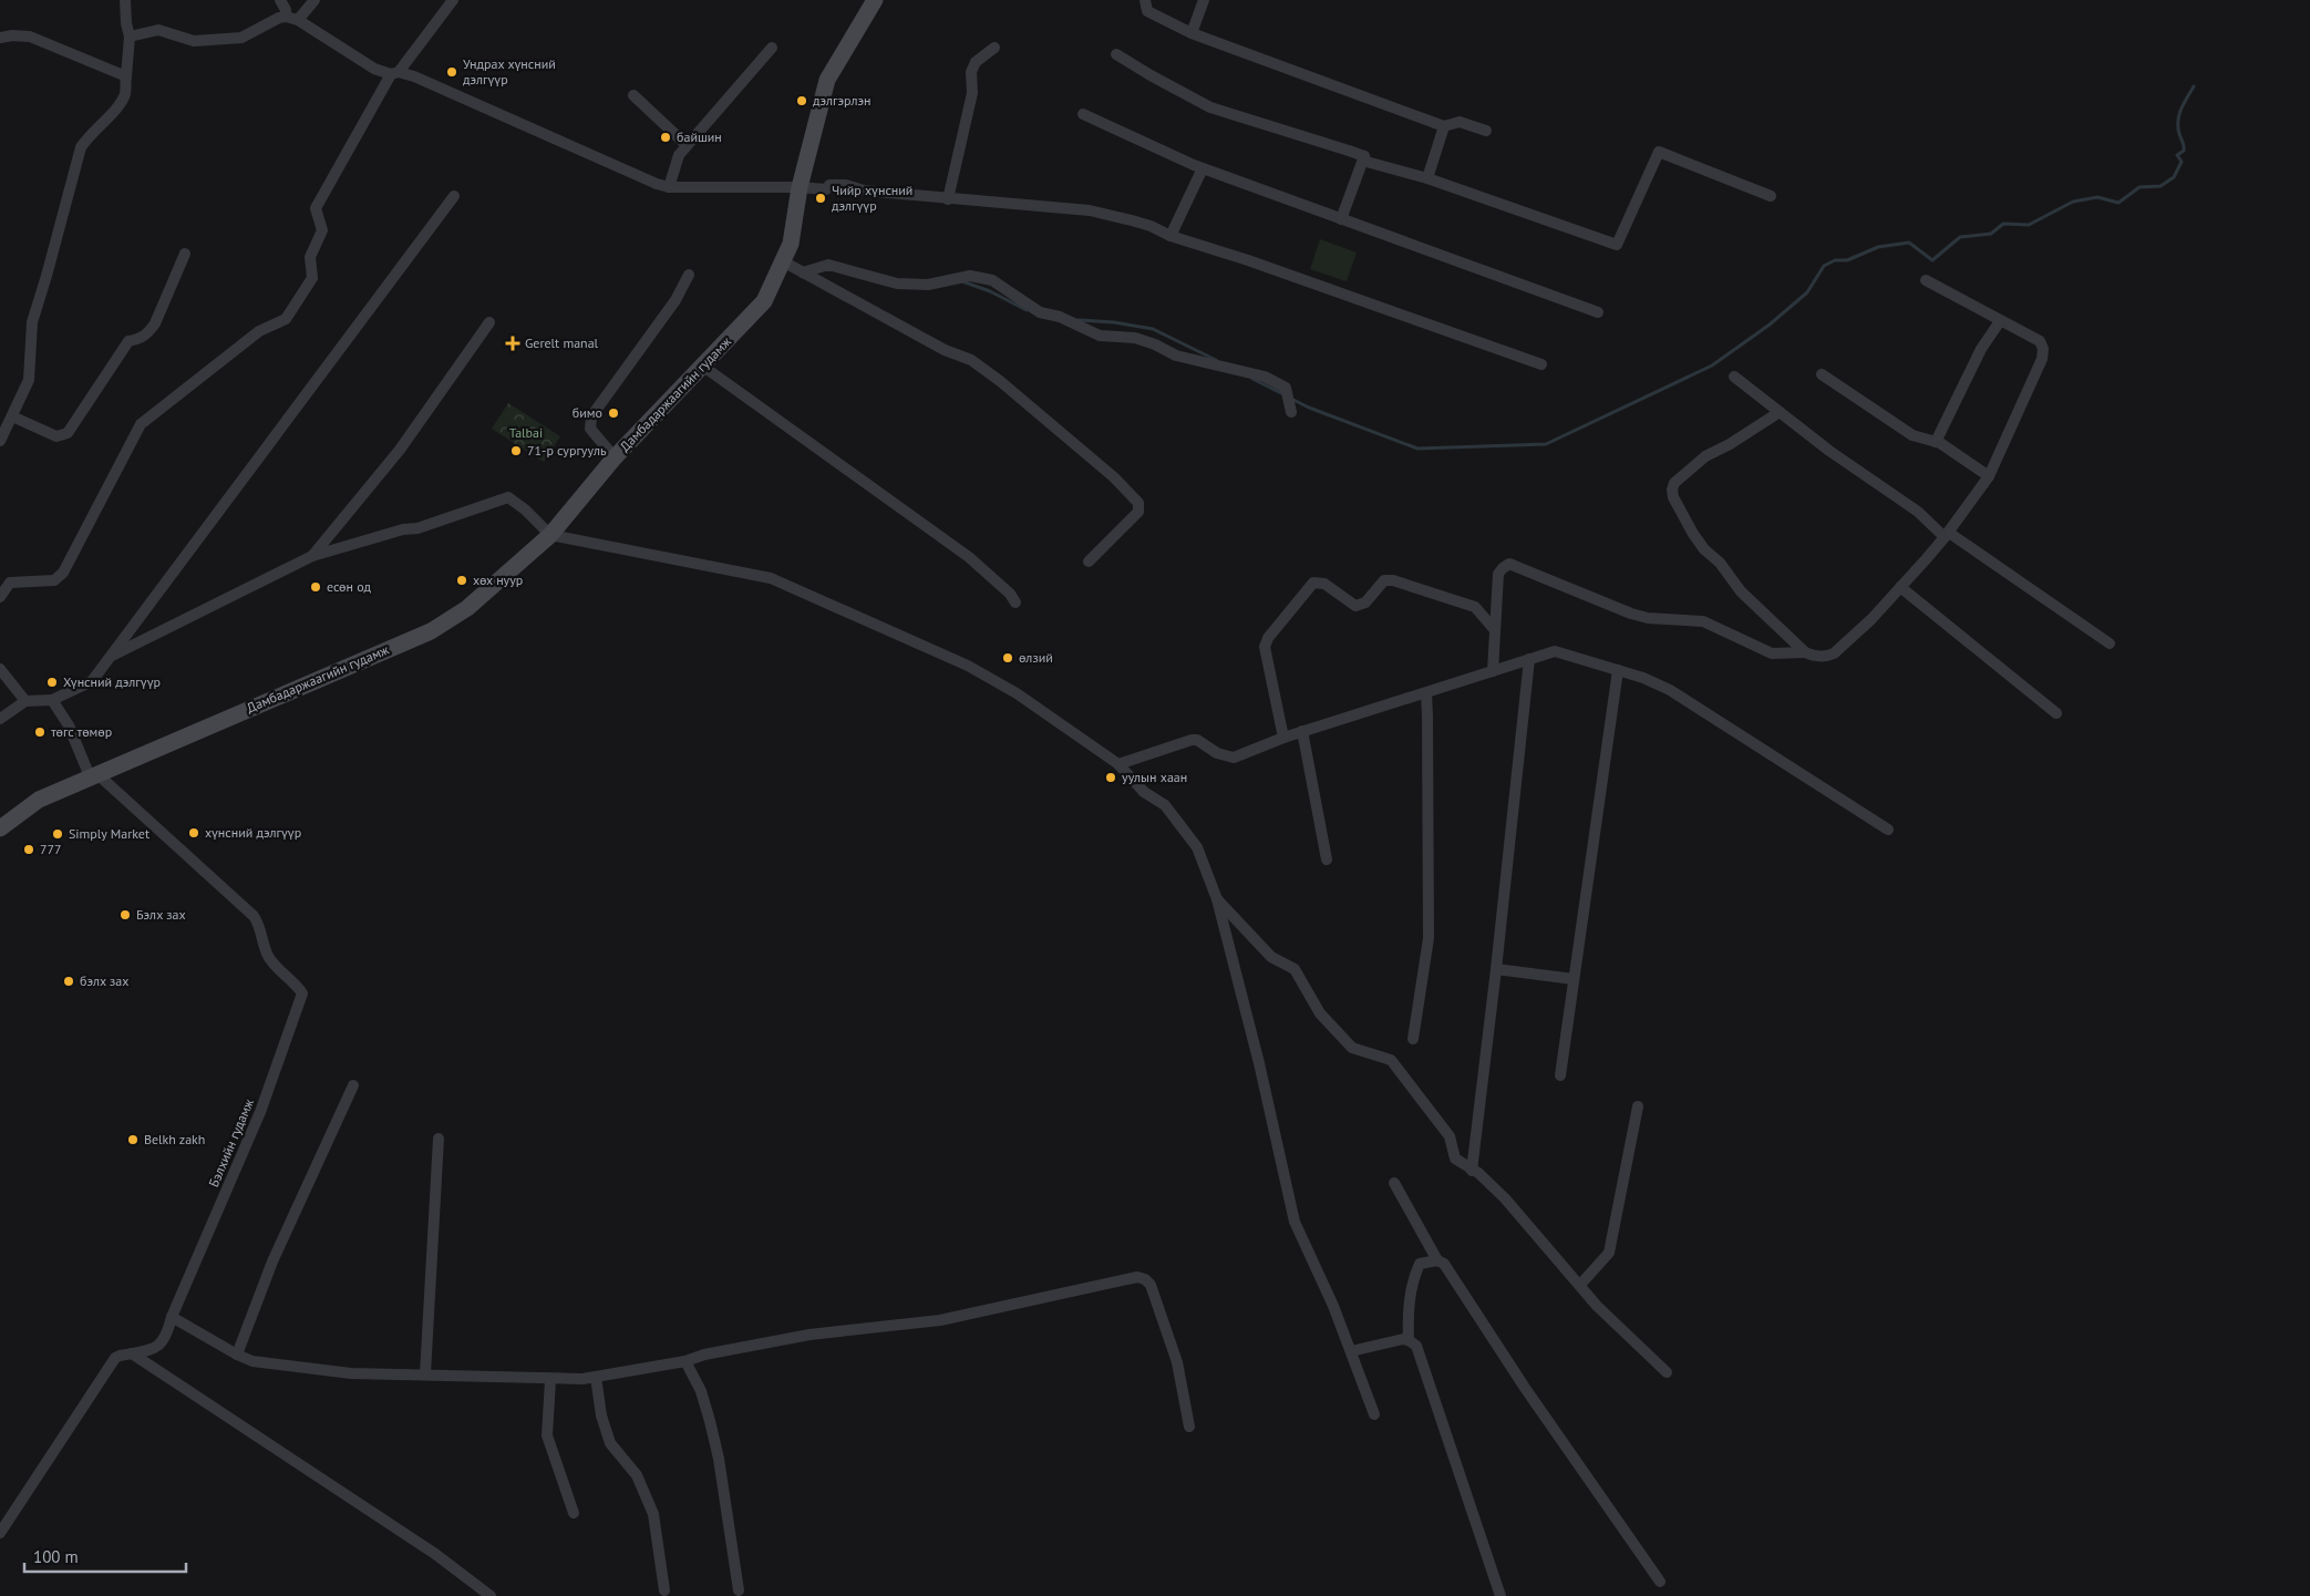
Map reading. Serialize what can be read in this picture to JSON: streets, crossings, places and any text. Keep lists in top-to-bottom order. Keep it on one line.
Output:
{"streets":{"main road":["Дамбадаржаагийн гудамж"],"street":["Бэлхийн гудамж"]},"crossings":[["Дамбадаржаагийн гудамж","Бэлхийн гудамж"]],"parks":["Talbai"],"places":{"other":["Ундрах хүнсний дэлгүүр","дэлгэрлэн","байшин","Чийр хүнсний дэлгүүр","бимо","71-р сургууль","хөх нуур","есөн од","өлзий","Хүнсний дэлгүүр","төгс төмөр","уулын хаан","хүнсний дэлгүүр","Simply Market","777","Бэлх зах","бэлх зах","Belkh zakh"],"health":["Gerelt manal"]},"scale_bar":"100 m"}
